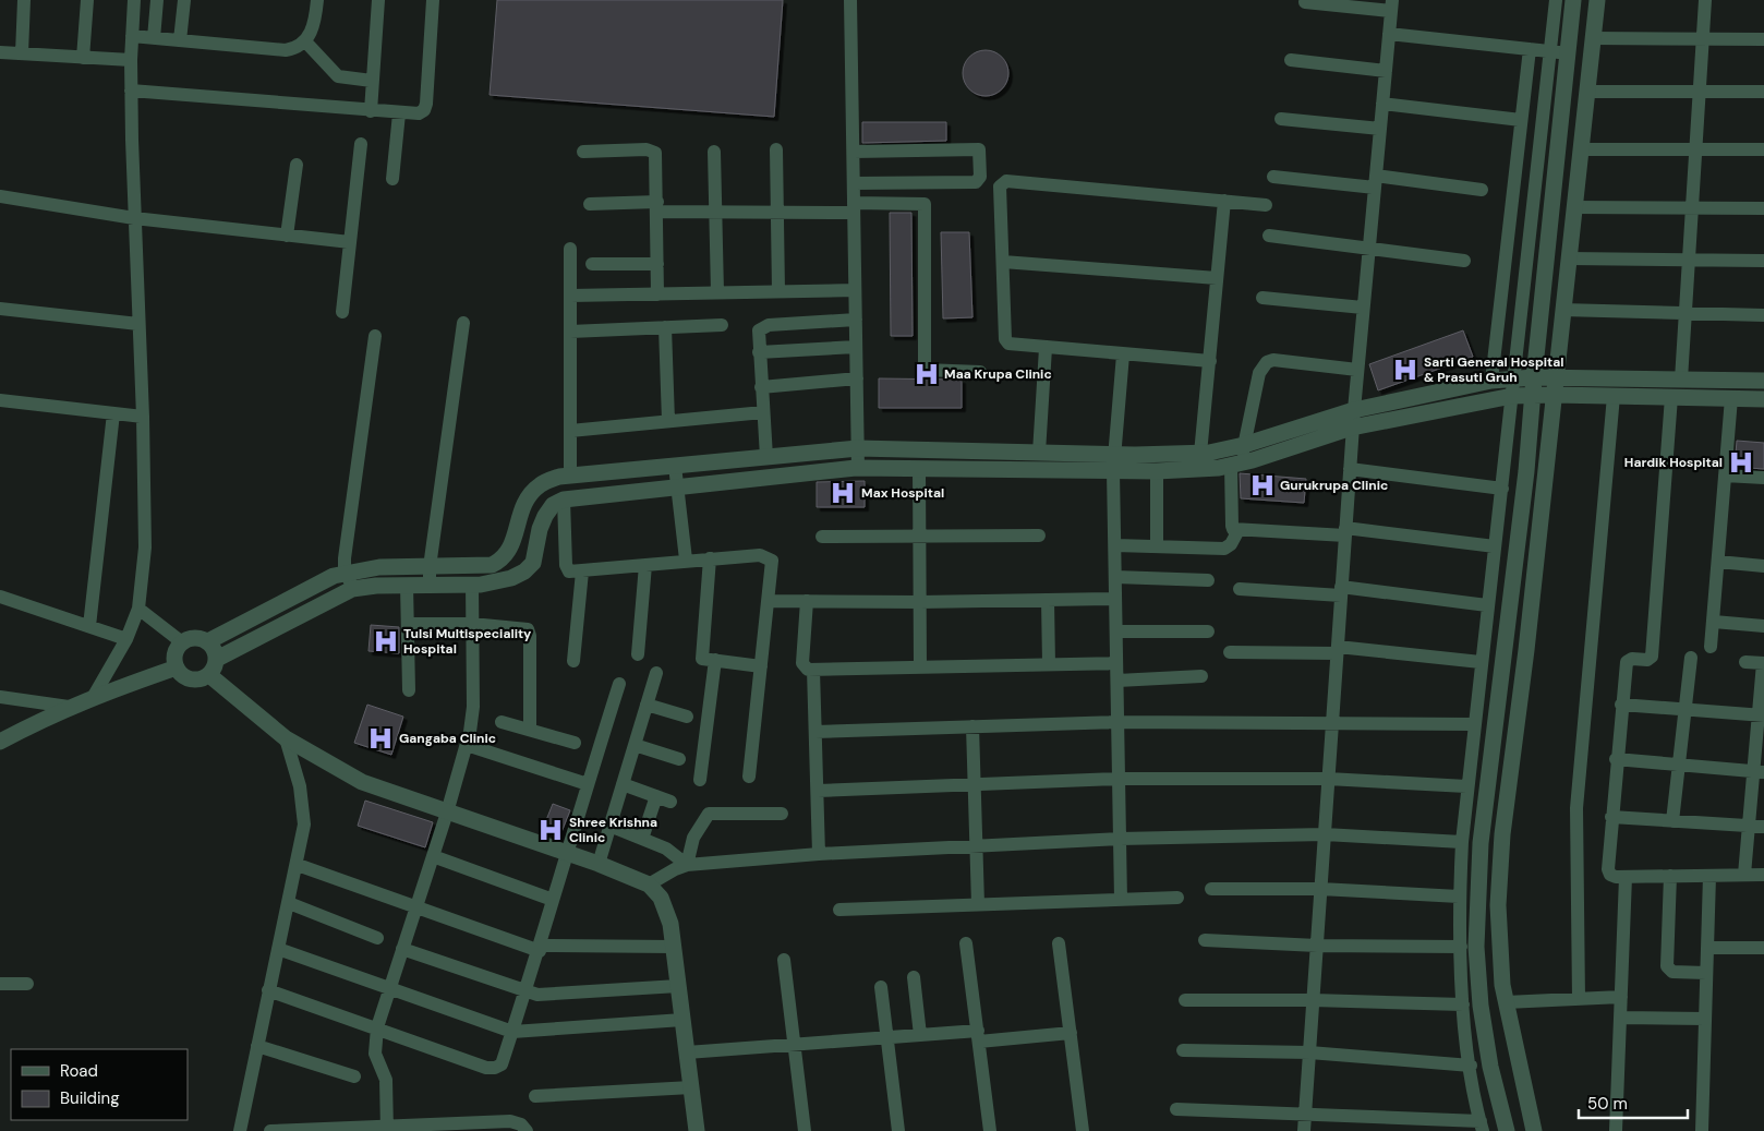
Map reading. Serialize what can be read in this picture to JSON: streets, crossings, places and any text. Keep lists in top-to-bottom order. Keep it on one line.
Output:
{"places":{"hospital":["Sarti General Hospital & Prasuti Gruh","Maa Krupa Clinic","Hardik Hospital","Gurukrupa Clinic","Max Hospital","Tulsi Multispeciality Hospital","Gangaba Clinic","Shree Krishna Clinic"]},"legend":["Road","Building"],"scale_bar":"50 m"}
